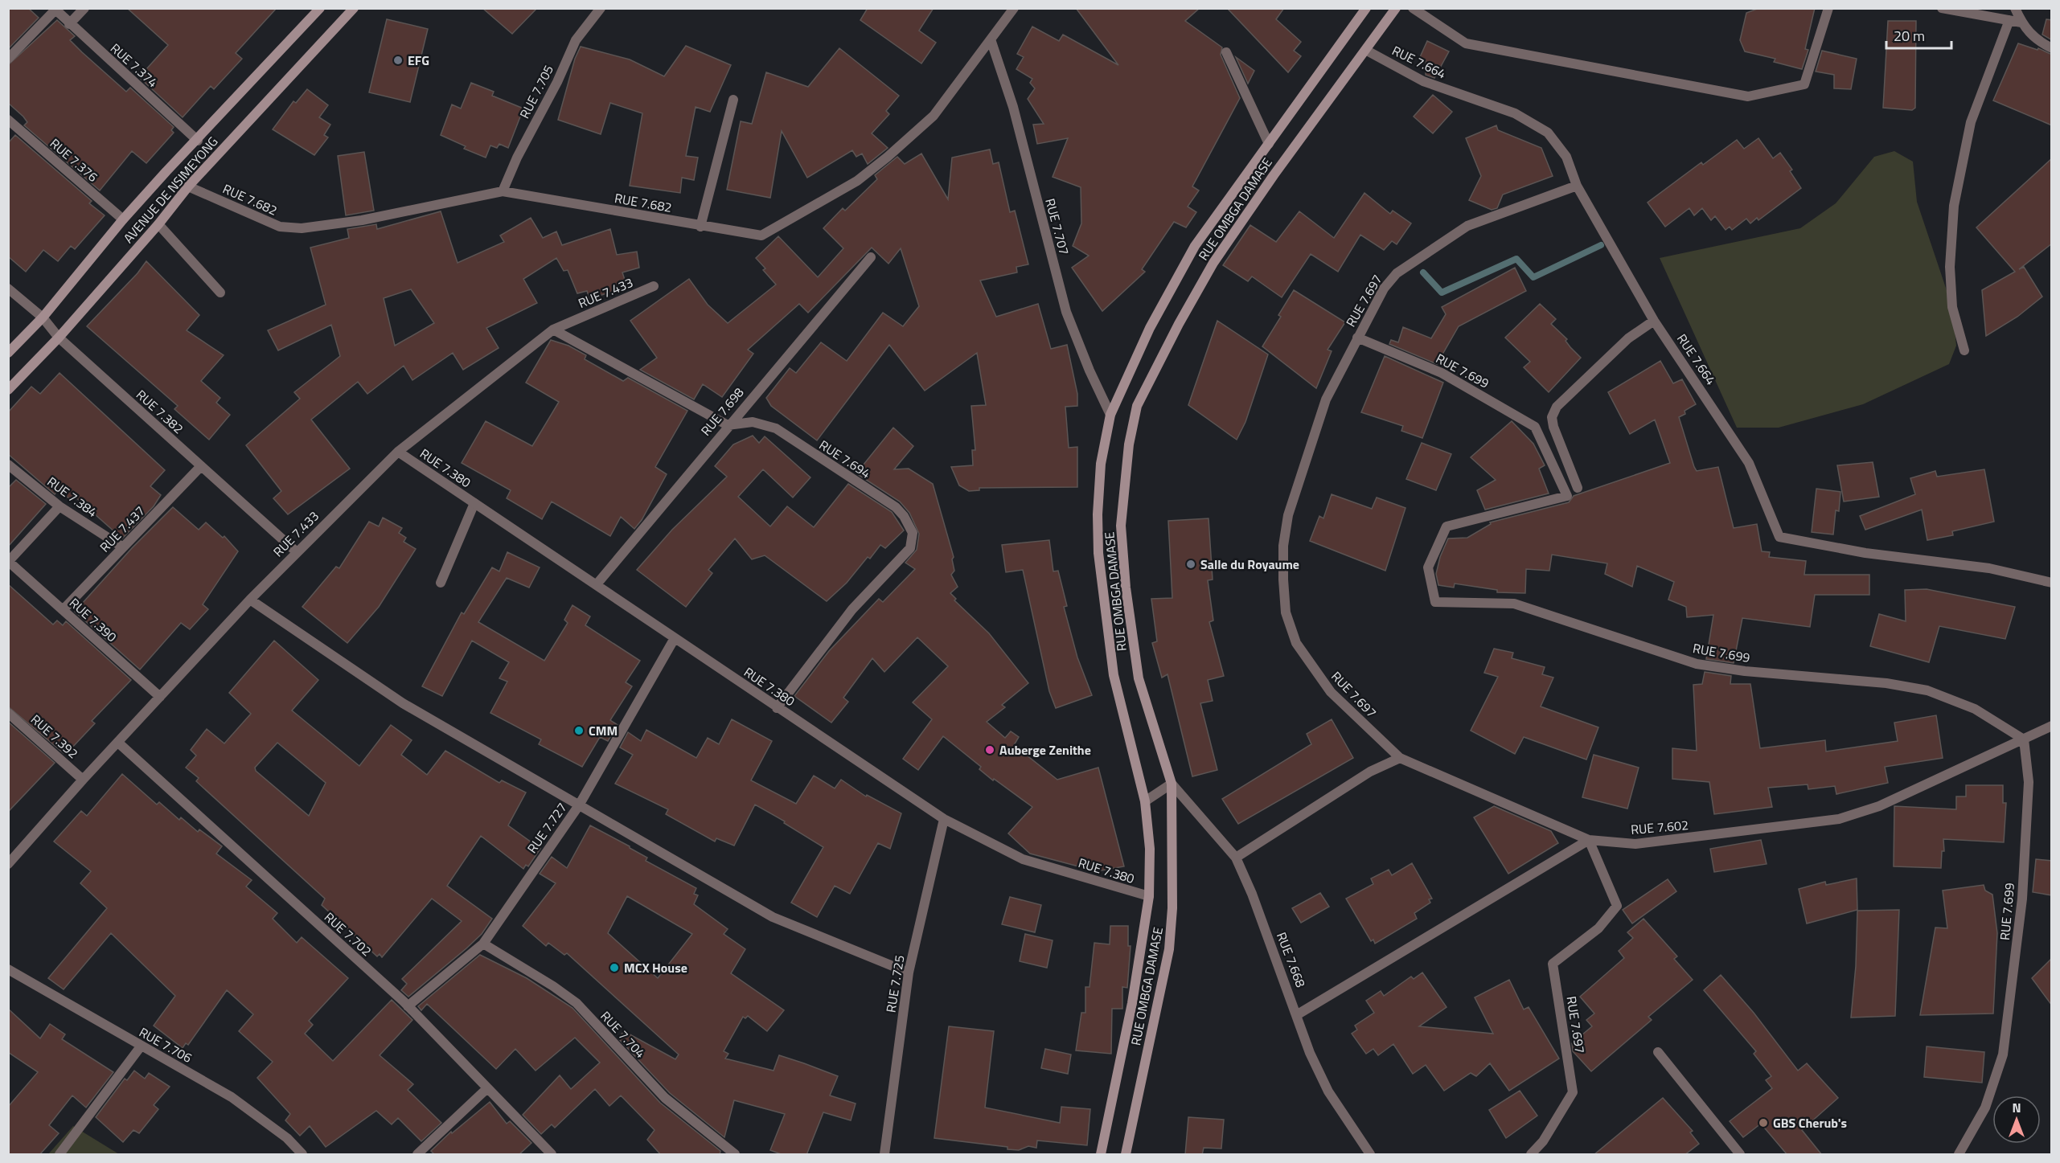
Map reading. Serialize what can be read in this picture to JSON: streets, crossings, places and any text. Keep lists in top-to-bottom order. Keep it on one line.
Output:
{"streets":{"main road":["AVENUE DE NSIMEYONG","RUE OMBGA DAMASE"],"street":["RUE 7.664","RUE 7.374","RUE 7.705","RUE 7.376","RUE 7.682","RUE 7.707","RUE 7.433","RUE 7.697","RUE 7.699","RUE 7.382","RUE 7.698","RUE 7.694","RUE 7.380","RUE 7.384","RUE 7.437","RUE 7.390","RUE 7.392","RUE 7.602","RUE 7.727","RUE 7.702","RUE 7.668","RUE 7.725","RUE 7.704","RUE 7.706"]},"crossings":[["RUE 7.664","RUE OMBGA DAMASE"],["RUE 7.664","RUE 7.697"],["RUE 7.374","AVENUE DE NSIMEYONG"],["RUE 7.705","RUE 7.682"],["RUE 7.376","AVENUE DE NSIMEYONG"],["AVENUE DE NSIMEYONG","RUE 7.682"],["AVENUE DE NSIMEYONG","RUE 7.382"],["RUE 7.682","RUE 7.707"],["RUE OMBGA DAMASE","RUE 7.707"],["RUE OMBGA DAMASE","RUE 7.380"],["RUE OMBGA DAMASE","RUE 7.668"],["RUE 7.433","RUE 7.382"],["RUE 7.433","RUE 7.380"],["RUE 7.433","RUE 7.390"],["RUE 7.433","RUE 7.392"],["RUE 7.433","RUE 7.702"],["RUE 7.697","RUE 7.699"],["RUE 7.697","RUE 7.602"],["RUE 7.699","RUE 7.602"],["RUE 7.382","RUE 7.437"],["RUE 7.698","RUE 7.694"],["RUE 7.698","RUE 7.380"],["RUE 7.694","RUE 7.380"],["RUE 7.380","RUE 7.727"],["RUE 7.380","RUE 7.725"],["RUE 7.384","RUE 7.437"],["RUE 7.437","RUE 7.390"],["RUE 7.727","RUE 7.702"],["RUE 7.727","RUE 7.704"]],"places":["EFG","Salle du Royaume","CMM","Auberge Zenithe","MCX House","GBS Cherub's"],"scale_bar":"20 m","north":"top"}
